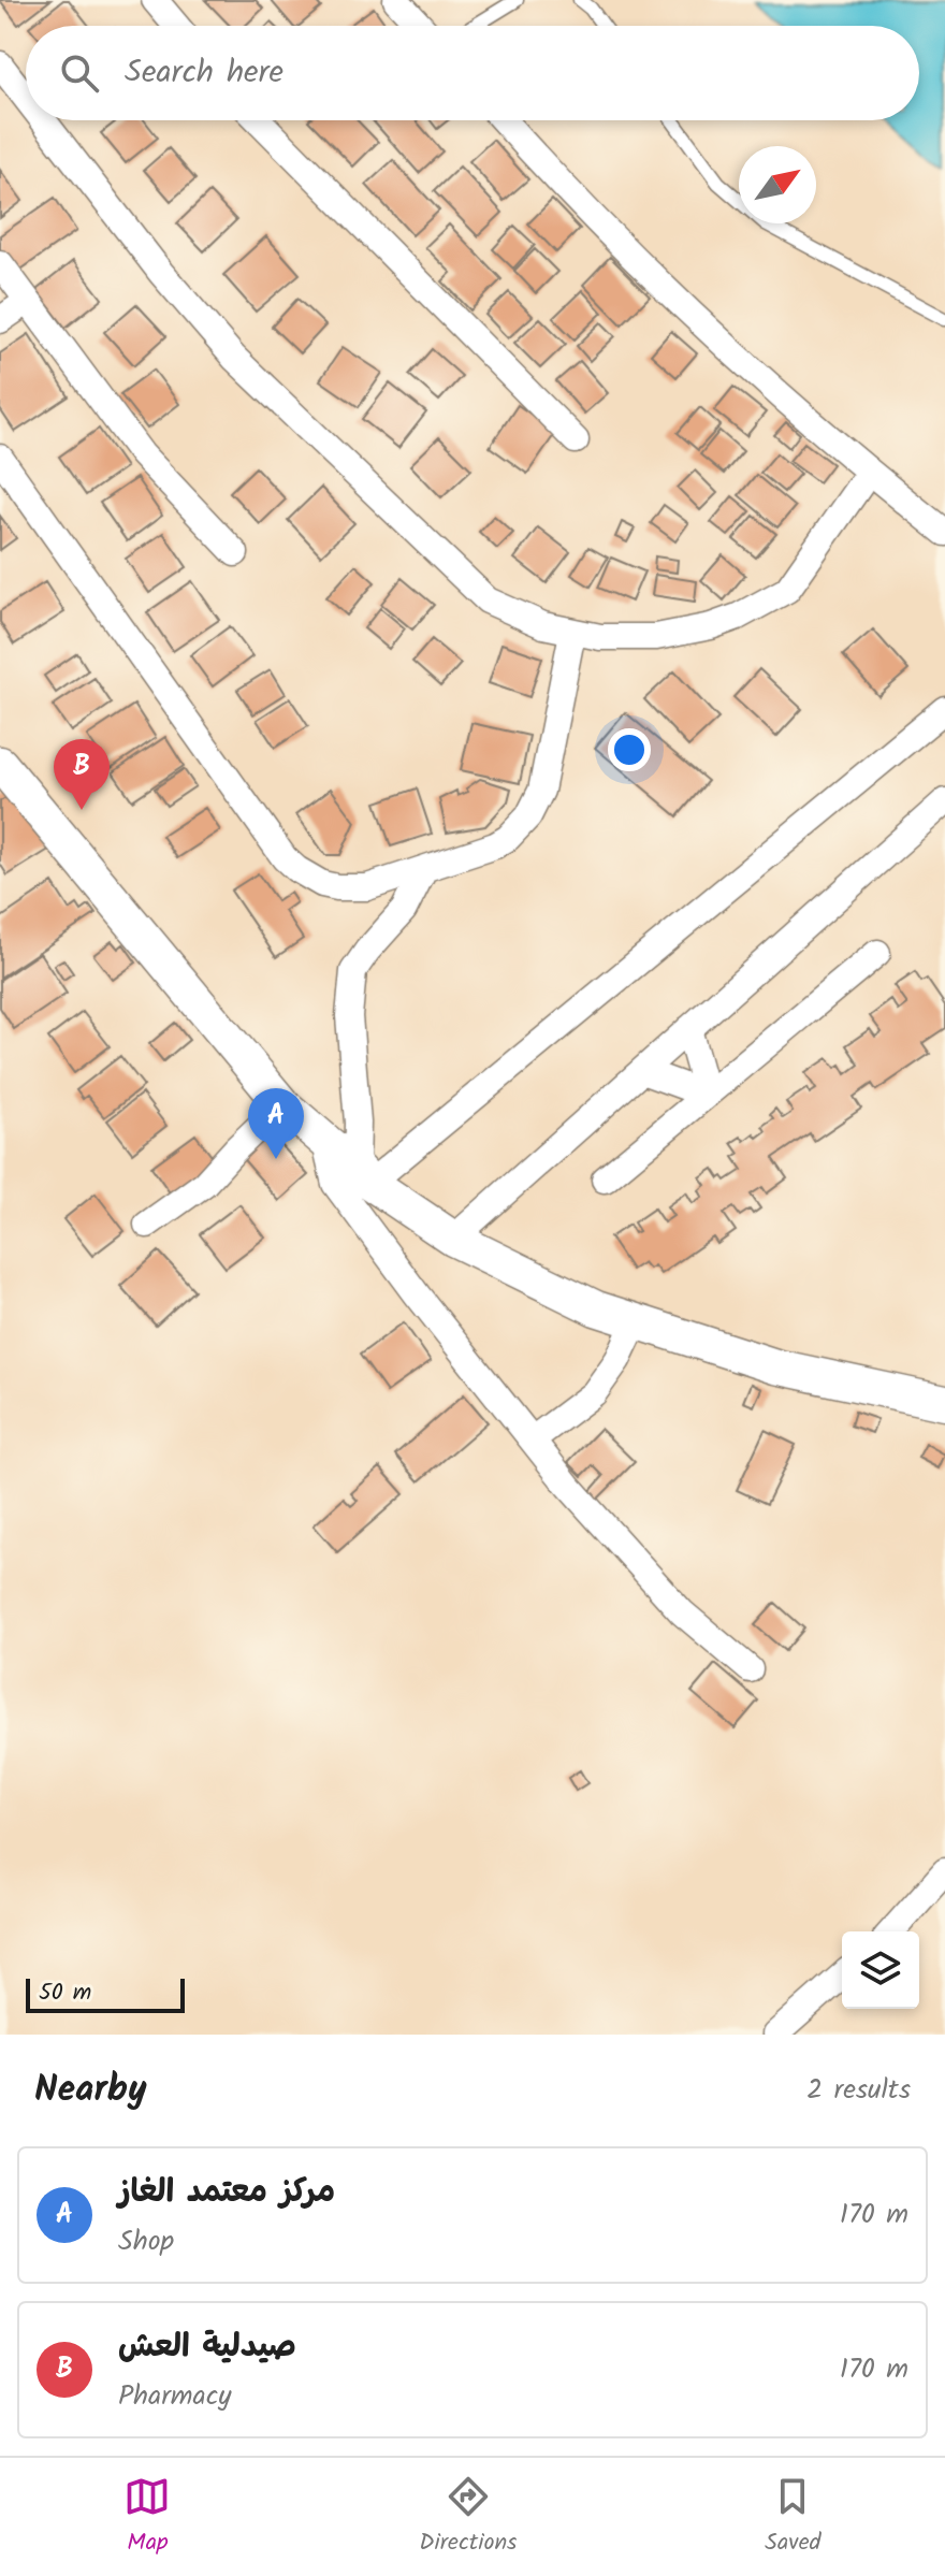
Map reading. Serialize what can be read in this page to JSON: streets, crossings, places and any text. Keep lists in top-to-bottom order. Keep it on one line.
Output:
{"scale_bar":"50 m","north":"top right","page":{"search":"Search here","pins":["B","A"],"scale":"50 m","heading":["Nearby","2 results"],"list":[{"mark":"A","name":"مركز معتمد الغاز","note":"Shop","value":"170 m"},{"mark":"B","name":"صيدلية العش","note":"Pharmacy","value":"170 m"}],"nav":["Map","Directions","Saved"]}}
